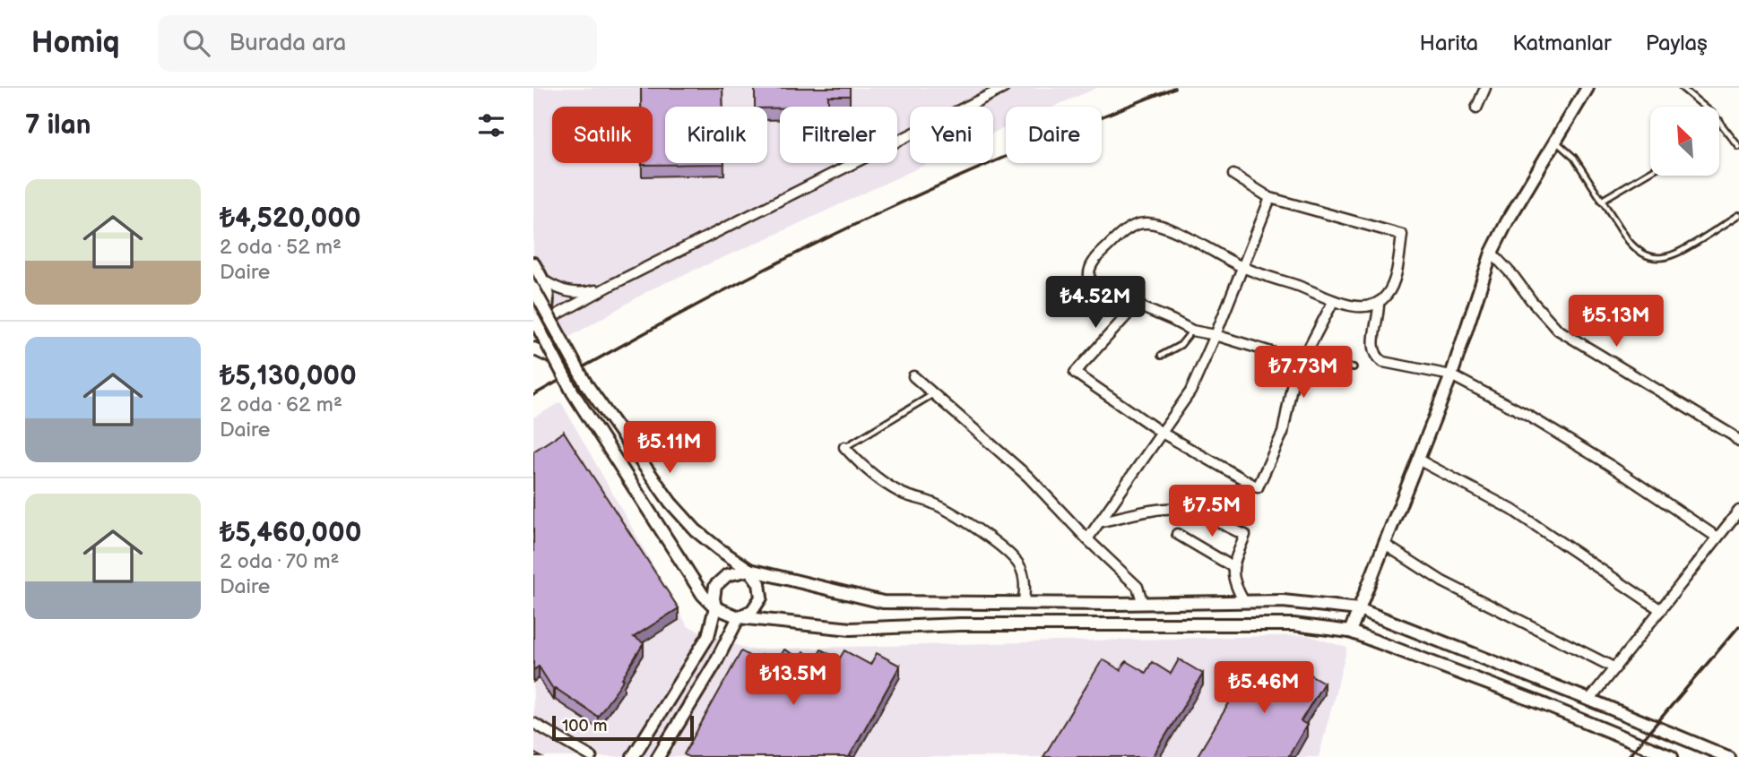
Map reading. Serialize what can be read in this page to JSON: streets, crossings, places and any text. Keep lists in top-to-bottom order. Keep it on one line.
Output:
{"scale_bar":"100 m","north":"top left","page":{"header":"Homiq","search":"Burada ara","nav":["Harita","Katmanlar","Paylaş"],"heading":"7 ilan","chip":["Satılık","Kiralık","Filtreler","Yeni","Daire"],"list":[{"name":"₺4,520,000","note":"2 oda · 52 m² · Daire"},{"name":"₺5,130,000","note":"2 oda · 62 m² · Daire"},{"name":"₺5,460,000","note":"2 oda · 70 m² · Daire"}],"price":["₺4.52M","₺5.13M","₺7.73M","₺5.11M","₺7.5M","₺13.5M","₺5.46M"],"scale":"100 m"}}
